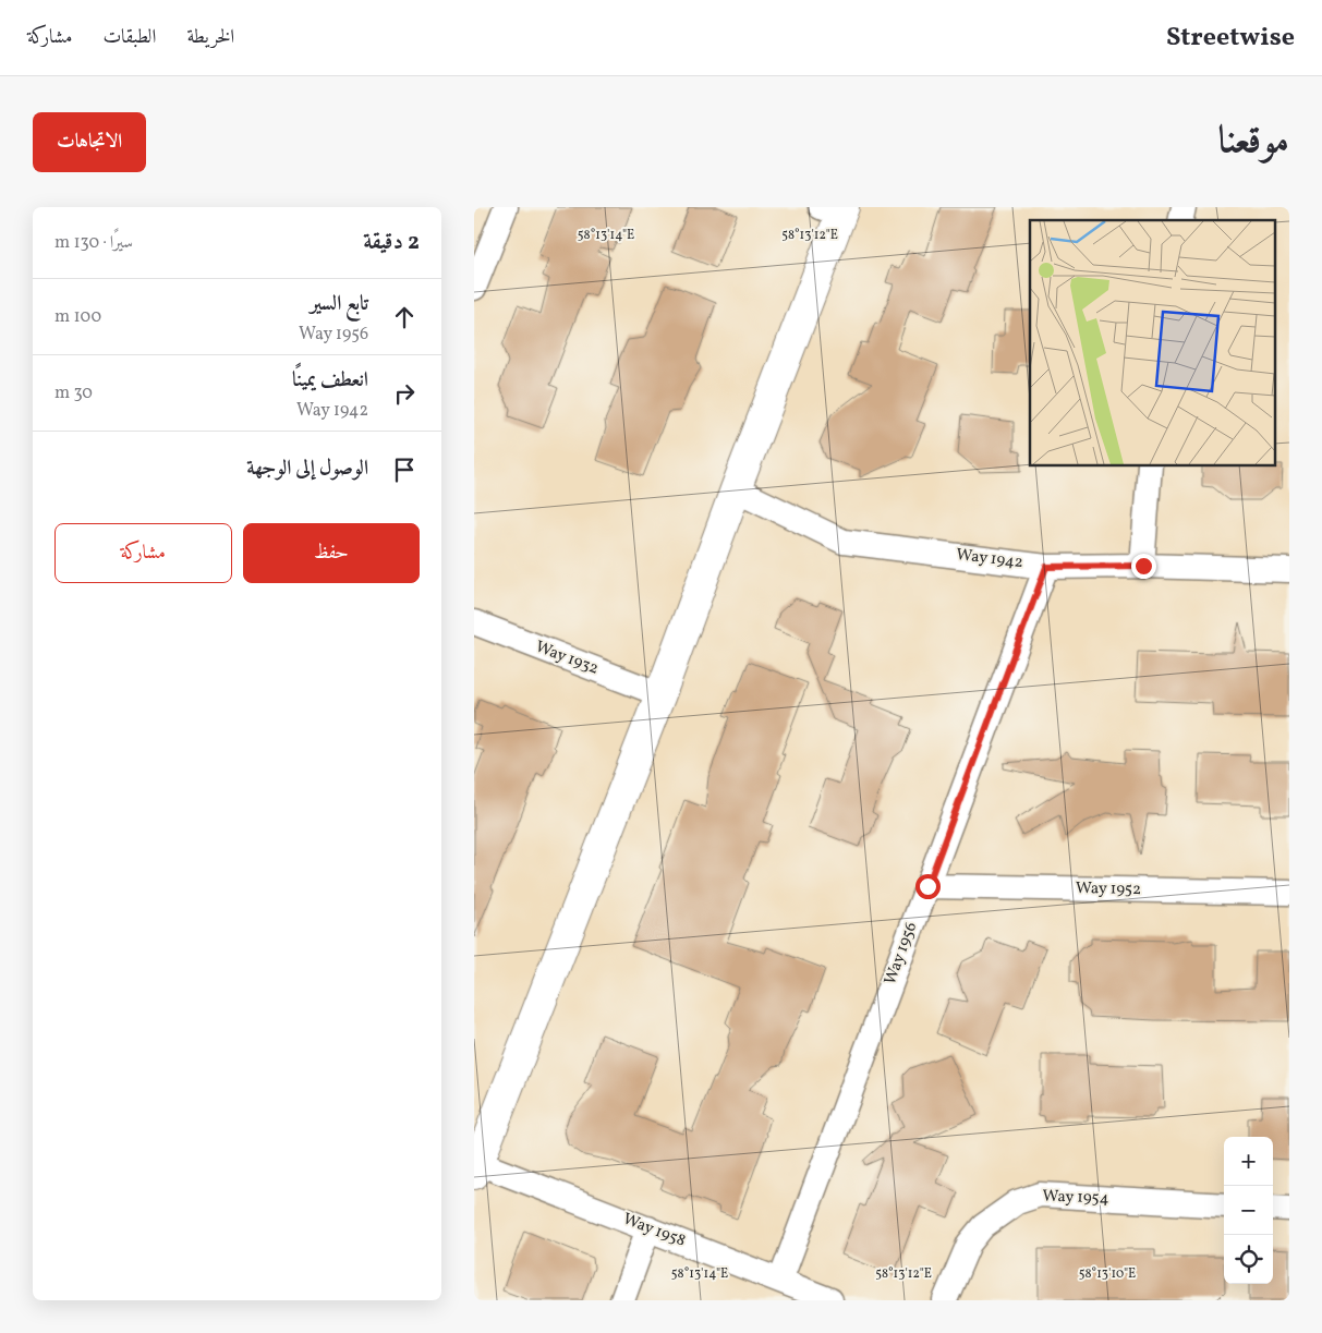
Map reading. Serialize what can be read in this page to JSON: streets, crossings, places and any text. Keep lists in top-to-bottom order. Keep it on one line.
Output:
{"streets":{"street":["Way 1942","Way 1932","Way 1952","Way 1956","Way 1954","Way 1958"]},"crossings":[["Way 1942","Way 1956"],["Way 1952","Way 1956"],["Way 1956","Way 1958"]],"page":{"header":"Streetwise","nav":["الخريطة","الطبقات","مشاركة"],"title":"موقعنا","buttons":["الاتجاهات",["حفظ","مشاركة"]],"heading":["2 دقيقة","سيرًا · 130 m"],"list":[["تابع السير","Way 1956","100 m"],["انعطف يمينًا","Way 1942","30 m"],"الوصول إلى الوجهة"],"map_buttons":["+","−"]},"coordinates":["58°13'14\"E","58°13'12\"E","58°13'10\"E"]}
